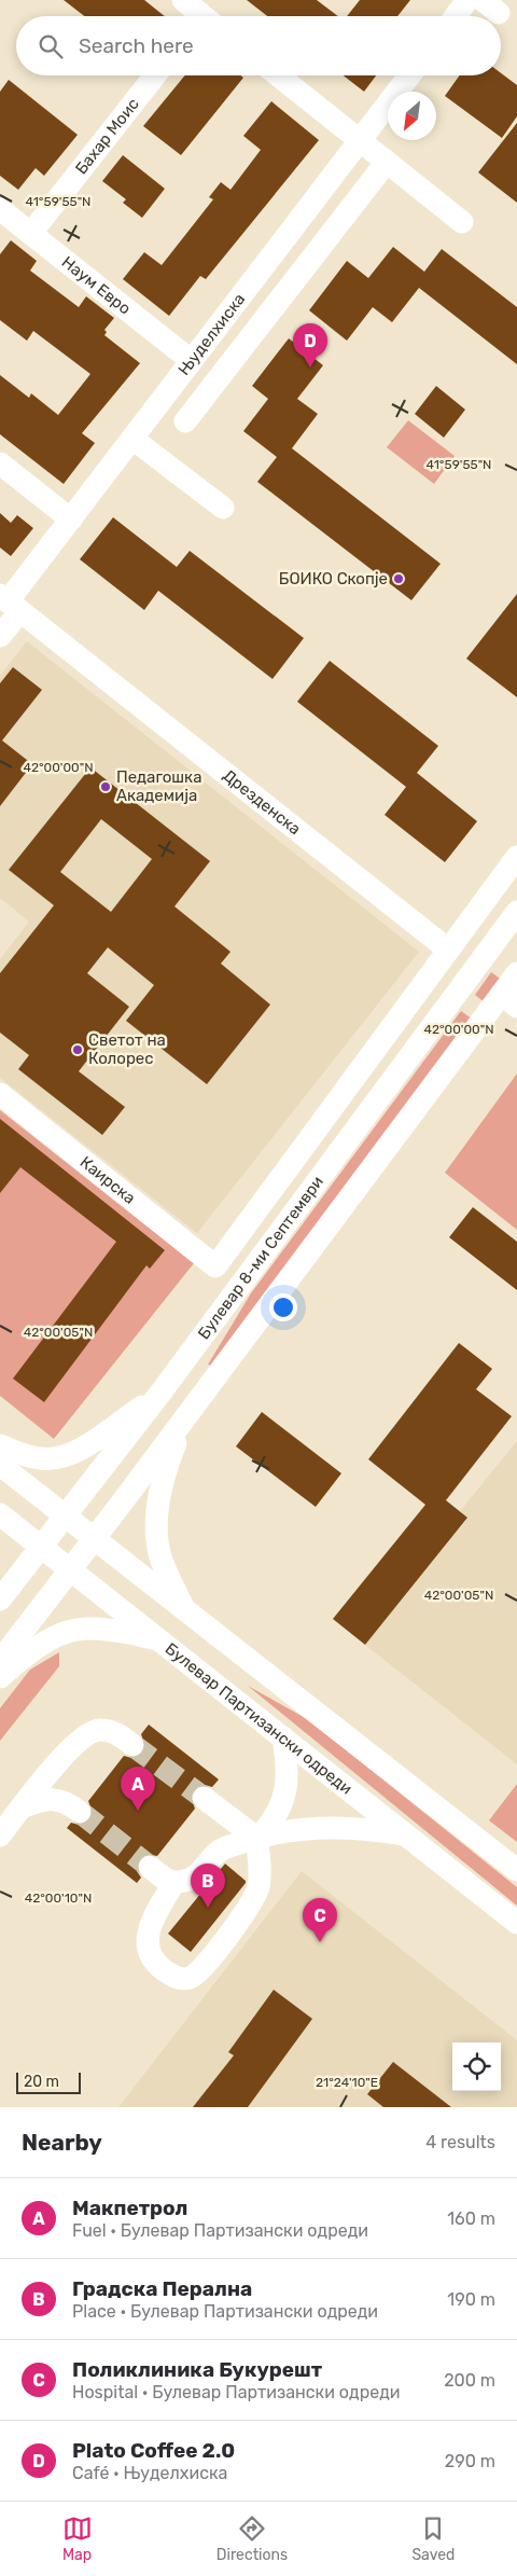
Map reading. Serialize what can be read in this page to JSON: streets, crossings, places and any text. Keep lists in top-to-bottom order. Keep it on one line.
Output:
{"streets":{"street":["Бахар Моис","Наум Евро","Њуделхиска","Дрезденска","Каирска","Булевар 8-ми Септември","Булевар Партизански одреди"]},"crossings":[["Бахар Моис","Наум Евро"],["Наум Евро","Њуделхиска"],["Њуделхиска","Дрезденска"],["Булевар 8-ми Септември","Булевар Партизански одреди"]],"places":["БОИКО Скопје","Педагошка Академија","Светот на Колорес"],"scale_bar":"20 m","north":"bottom left","page":{"search":"Search here","pins":["D","A","B","C"],"scale":"20 m","heading":["Nearby","4 results"],"list":[{"mark":"A","name":"Макпетрол","note":"Fuel · Булевар Партизански одреди","value":"160 m"},{"mark":"B","name":"Градска Перална","note":"Place · Булевар Партизански одреди","value":"190 m"},{"mark":"C","name":"Поликлиника Букурешт","note":"Hospital · Булевар Партизански одреди","value":"200 m"},{"mark":"D","name":"Plato Coffee 2.0","note":"Café · Њуделхиска","value":"290 m"}],"nav":["Map","Directions","Saved"]},"coordinates":["41°59'55\"N","42°00'00\"N","42°00'05\"N","42°00'10\"N","21°24'10\"E"]}
